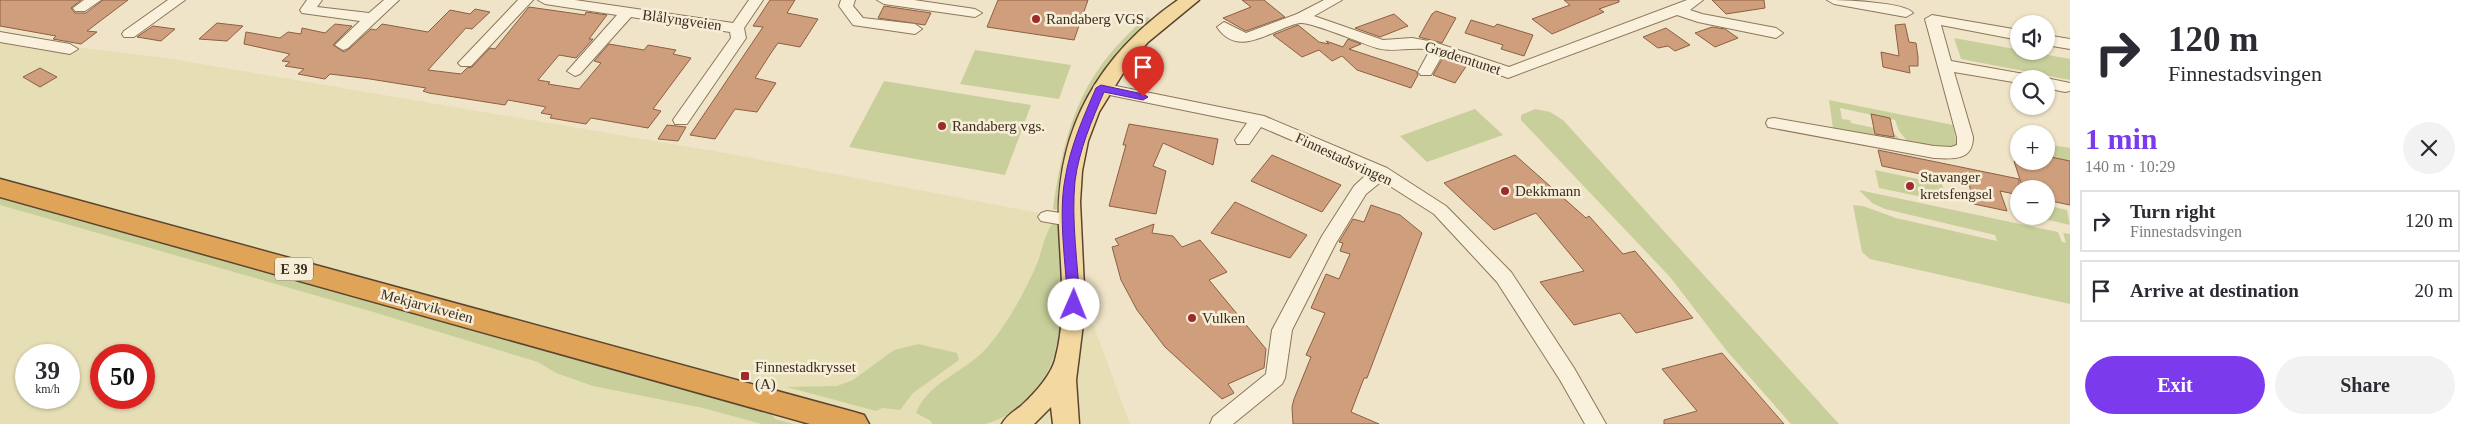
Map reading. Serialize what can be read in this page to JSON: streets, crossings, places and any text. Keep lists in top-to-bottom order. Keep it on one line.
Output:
{"streets":{"highway":["E 39","Mekjarvikveien"],"street":["Blålyngveien","Grødemtunet","Finnestadsvingen"]},"places":{"other":["Randaberg VGS","Randaberg vgs.","Stavanger kretsfengsel","Dekkmann","Vulken"],"transit":["Finnestadkrysset (A)"]},"page":{"turn":["120 m","Finnestadsvingen"],"map_buttons":["+","−"],"heading":["1 min","140 m · 10:29"],"list":[{"name":"Turn right","note":"Finnestadsvingen","value":"120 m"},{"name":"Arrive at destination","value":"20 m"}],"speed":"39 km/h","limit":"50","buttons":["Exit","Share"]}}
